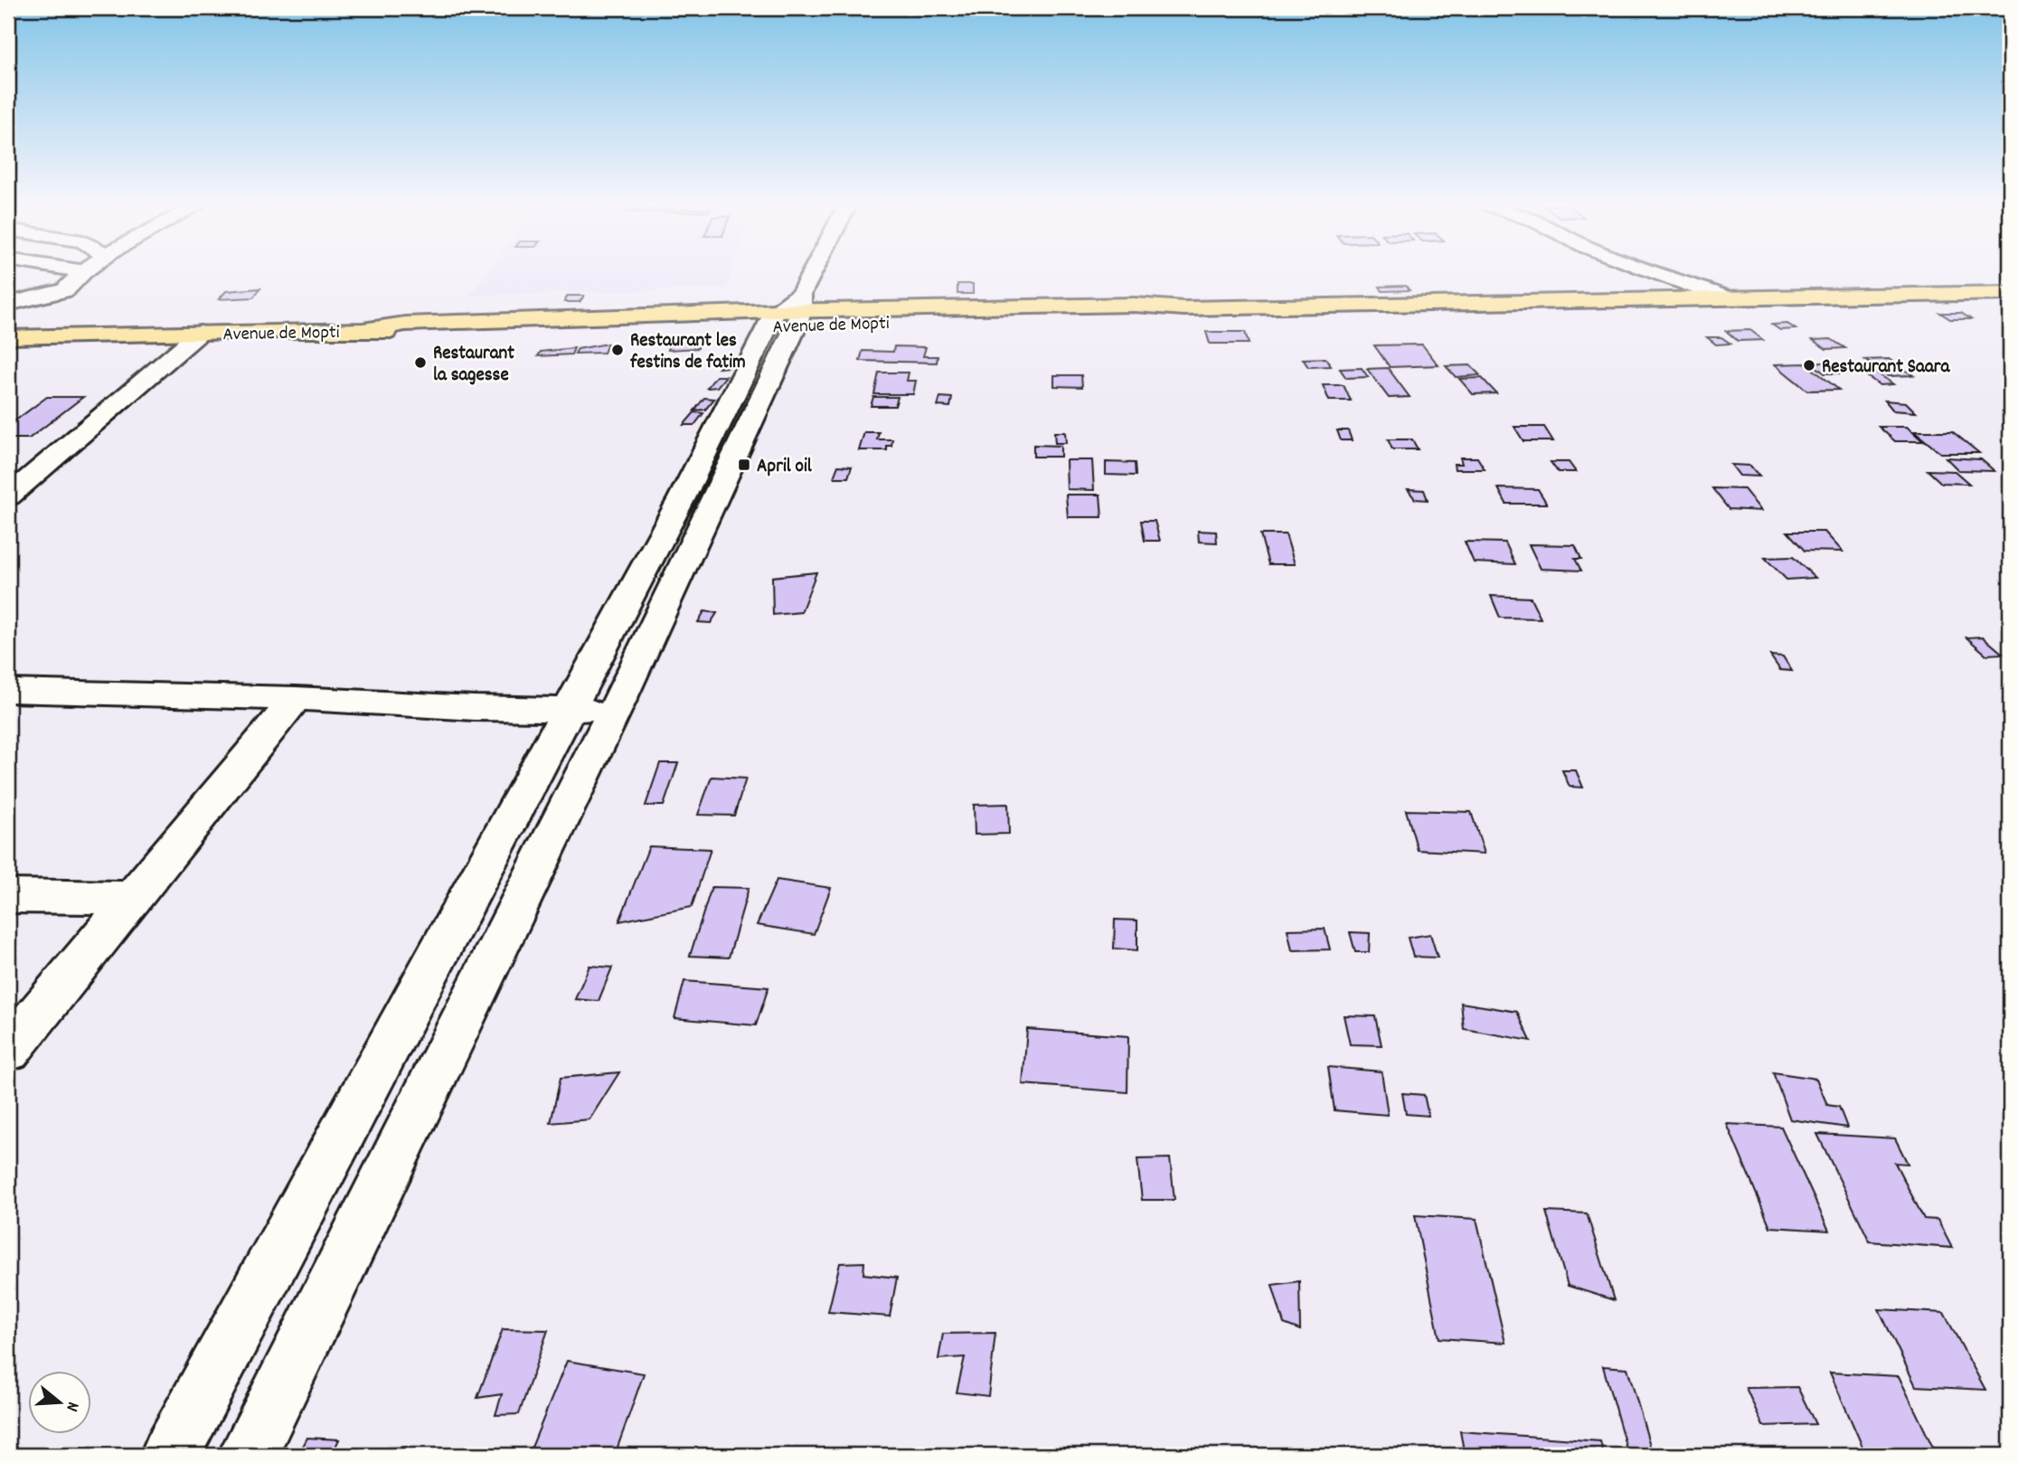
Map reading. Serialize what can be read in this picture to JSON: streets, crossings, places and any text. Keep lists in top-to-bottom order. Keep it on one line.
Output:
{"streets":{"main road":["Avenue de Mopti"]},"places":{"other":["Restaurant les festins de fatim","Restaurant la sagesse","Restaurant Saara"],"transit":["April oil"]},"north":"right"}
